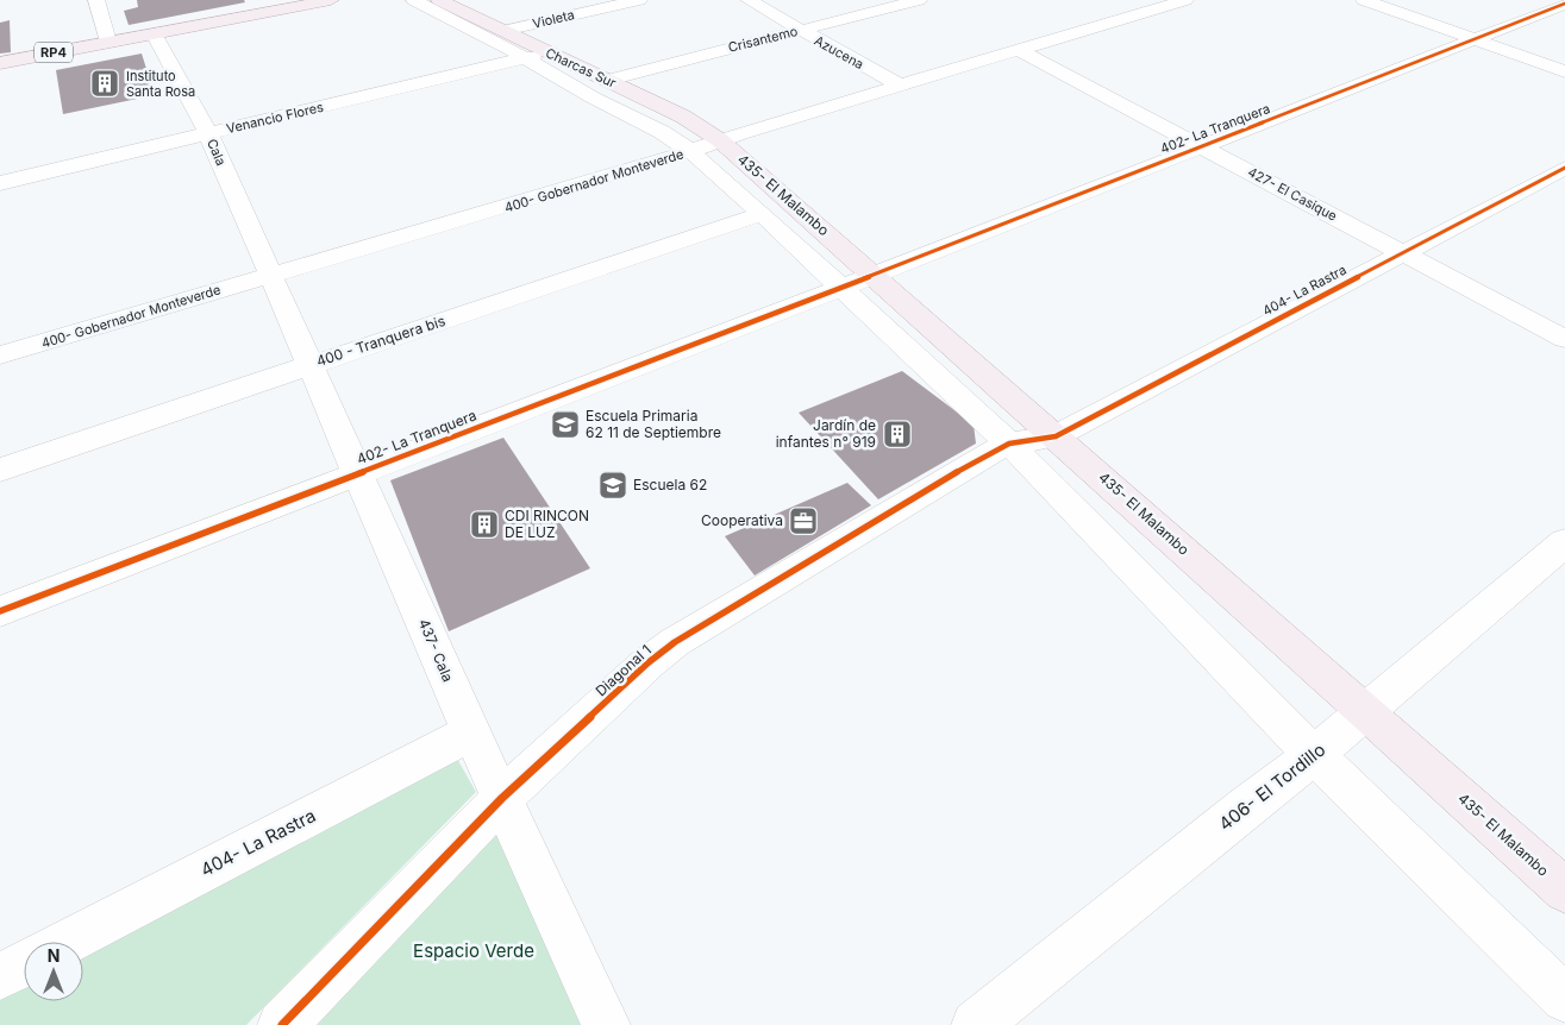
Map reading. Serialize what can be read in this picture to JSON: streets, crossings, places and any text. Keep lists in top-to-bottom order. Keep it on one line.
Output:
{"streets":{"main road":["RP4","Charcas Sur","435- El Malambo"],"street":["Violeta","Crisantemo","Azucena","Venancio Flores","402- La Tranquera","Cala","400- Gobernador Monteverde","427- El Casique","404- La Rastra","400 - Tranquera bis","437- Cala","Diagonal 1","406- El Tordillo"]},"crossings":[["Violeta","Charcas Sur"],["Crisantemo","Azucena"],["Crisantemo","Charcas Sur"],["RP4","Cala"],["Azucena","400- Gobernador Monteverde"],["Charcas Sur","Venancio Flores"],["Charcas Sur","400- Gobernador Monteverde"],["Charcas Sur","435- El Malambo"],["Venancio Flores","Cala"],["402- La Tranquera","427- El Casique"],["402- La Tranquera","435- El Malambo"],["402- La Tranquera","437- Cala"],["Cala","400- Gobernador Monteverde"],["Cala","437- Cala"],["400- Gobernador Monteverde","427- El Casique"],["400- Gobernador Monteverde","435- El Malambo"],["400- Gobernador Monteverde","437- Cala"],["427- El Casique","404- La Rastra"],["435- El Malambo","404- La Rastra"],["435- El Malambo","Diagonal 1"],["435- El Malambo","406- El Tordillo"],["404- La Rastra","437- Cala"],["404- La Rastra","Diagonal 1"],["400 - Tranquera bis","437- Cala"],["437- Cala","Diagonal 1"]],"parks":["Espacio Verde"],"places":{"building":["Instituto Santa Rosa","Jardín de infantes n° 919","CDI RINCON DE LUZ"],"school or university":["Escuela Primaria 62 11 de Septiembre","Escuela 62"],"office":["Cooperativa"]},"north":"top"}
